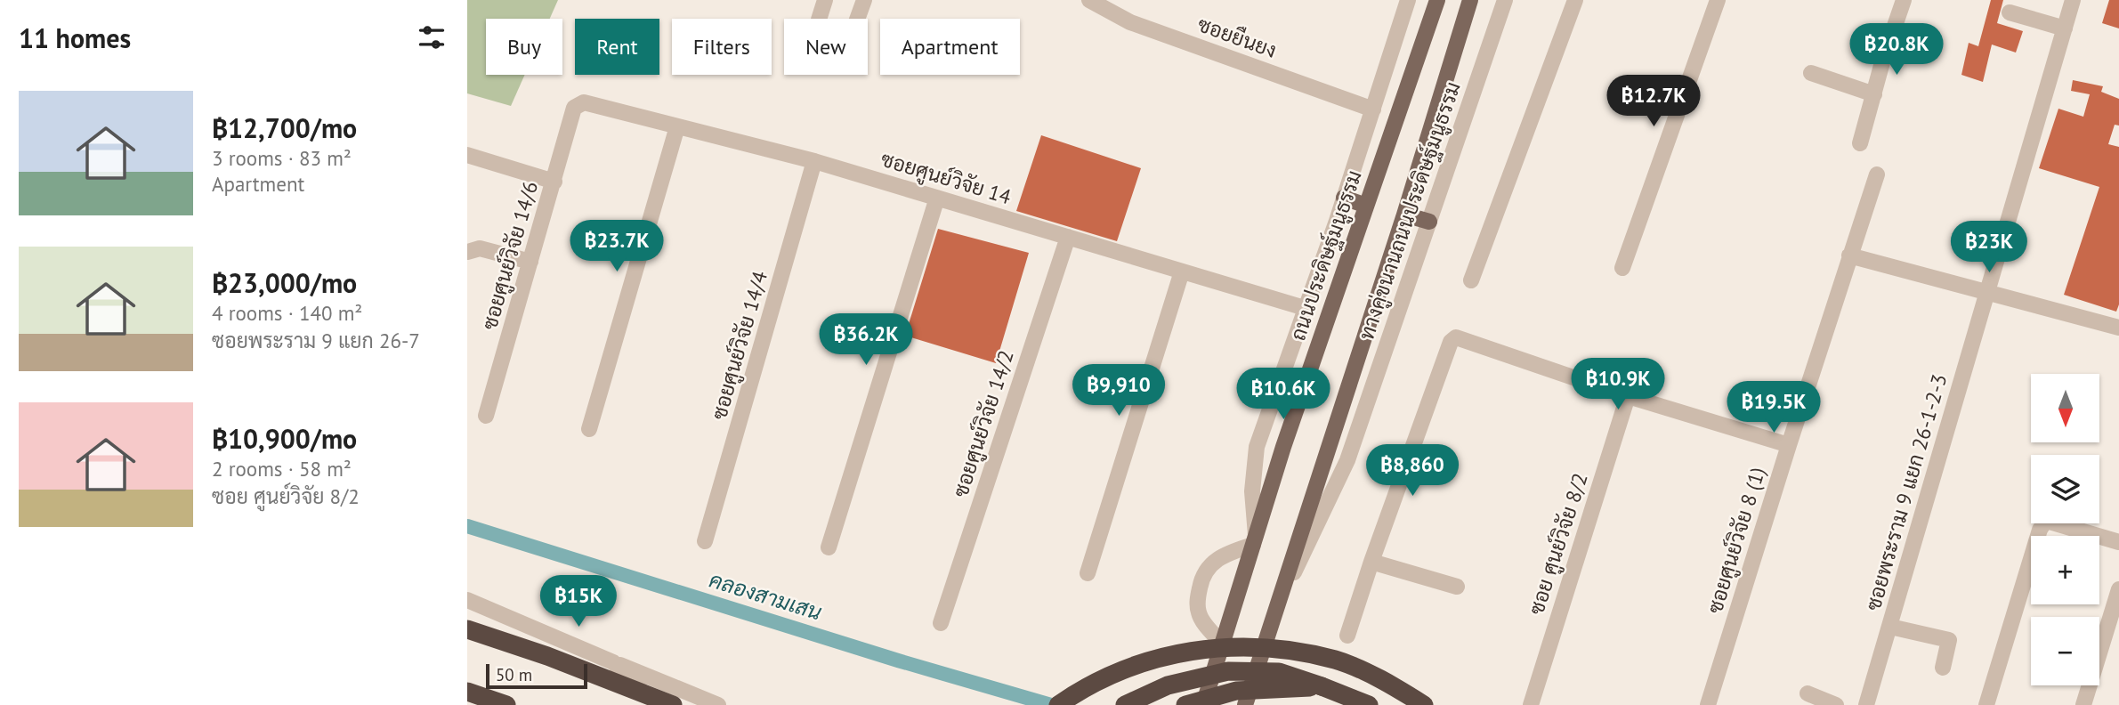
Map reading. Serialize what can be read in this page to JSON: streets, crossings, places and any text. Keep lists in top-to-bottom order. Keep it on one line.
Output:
{"streets":{"main road":["ถนนประดิษฐ์มนูธรรม"],"street":["ซอยยืนยง","ซอยศูนย์วิจัย 14","ทางคู่ขนานถนนประดิษฐ์มนูธรรม","ซอยศูนย์วิจัย 14/6","ซอยศูนย์วิจัย 14/4","ซอยศูนย์วิจัย 14/2","ซอยพระราม 9 แยก 26-1-2-3","ซอยศูนย์วิจัย 8 (1)","ซอย ศูนย์วิจัย 8/2"]},"crossings":[["ซอยศูนย์วิจัย 14","ซอยศูนย์วิจัย 14/6"],["ซอยศูนย์วิจัย 14","ซอยศูนย์วิจัย 14/4"],["ซอยศูนย์วิจัย 14","ซอยศูนย์วิจัย 14/2"]],"water":["คลองสามเสน"],"scale_bar":"50 m","north":"bottom","page":{"heading":"11 homes","chip":["Buy","Rent","Filters","New","Apartment"],"price":["฿20.8K","฿12.7K","฿23.7K","฿23K","฿36.2K","฿10.9K","฿9,910","฿10.6K","฿19.5K","฿8,860","฿15K"],"list":[{"name":"฿12,700/mo","note":"3 rooms · 83 m² · Apartment"},{"name":"฿23,000/mo","note":"4 rooms · 140 m² · ซอยพระราม 9 แยก 26-7"},{"name":"฿10,900/mo","note":"2 rooms · 58 m² · ซอย ศูนย์วิจัย 8/2"}],"map_buttons":["+","−"],"scale":"50 m"}}
